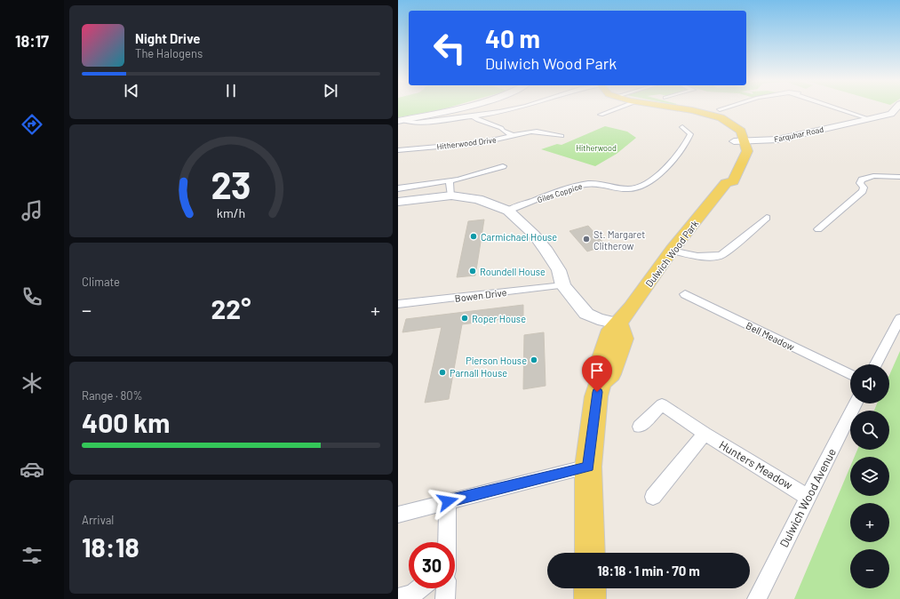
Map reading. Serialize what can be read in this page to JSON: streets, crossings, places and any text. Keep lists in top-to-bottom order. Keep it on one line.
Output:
{"streets":{"main road":["Dulwich Wood Park"],"street":["Farquhar Road","Hitherwood Drive","Giles Coppice","Bowen Drive","Bell Meadow","Hunters Meadow","Dulwich Wood Avenue"]},"crossings":[["Farquhar Road","Dulwich Wood Park"],["Hunters Meadow","Dulwich Wood Avenue"]],"parks":["Hitherwood"],"places":["Carmichael House","St. Margaret Clitherow","Roundell House","Roper House","Pierson House","Parnall House"],"page":{"tabs":"18:17","turn":["40 m","Dulwich Wood Park"],"song":["Night Drive","The Halogens"],"tile":["Climate",["Range · 80%","400 km"],["Arrival","18:18"]],"heat":["−","22°","+"],"map_buttons":["+","−"],"limit":"30","trip":"18:18 · 1 min · 70 m","gauge":["23","km/h"]}}
